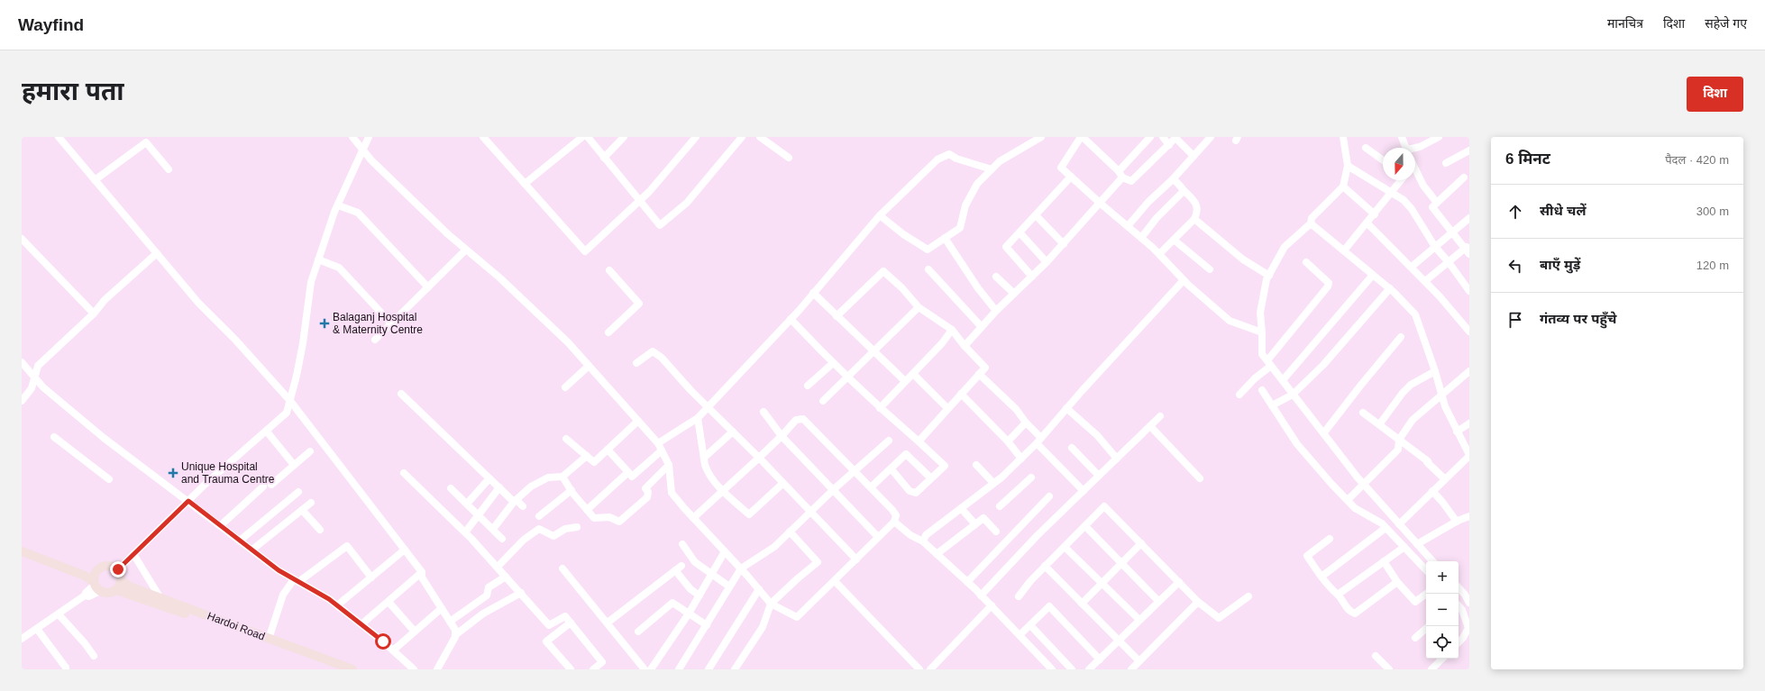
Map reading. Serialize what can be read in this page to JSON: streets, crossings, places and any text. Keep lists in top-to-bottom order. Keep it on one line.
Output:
{"streets":{"main road":["Hardoi Road"]},"places":{"health":["Balaganj Hospital & Maternity Centre","Unique Hospital and Trauma Centre"]},"north":"bottom","page":{"header":"Wayfind","nav":["मानचित्र","दिशा","सहेजे गए"],"buttons":"दिशा","title":"हमारा पता","heading":["6 मिनट","पैदल · 420 m"],"list":[["सीधे चलें","300 m"],["बाएँ मुड़ें","120 m"],"गंतव्य पर पहुँचे"],"map_buttons":["+","−"]}}
